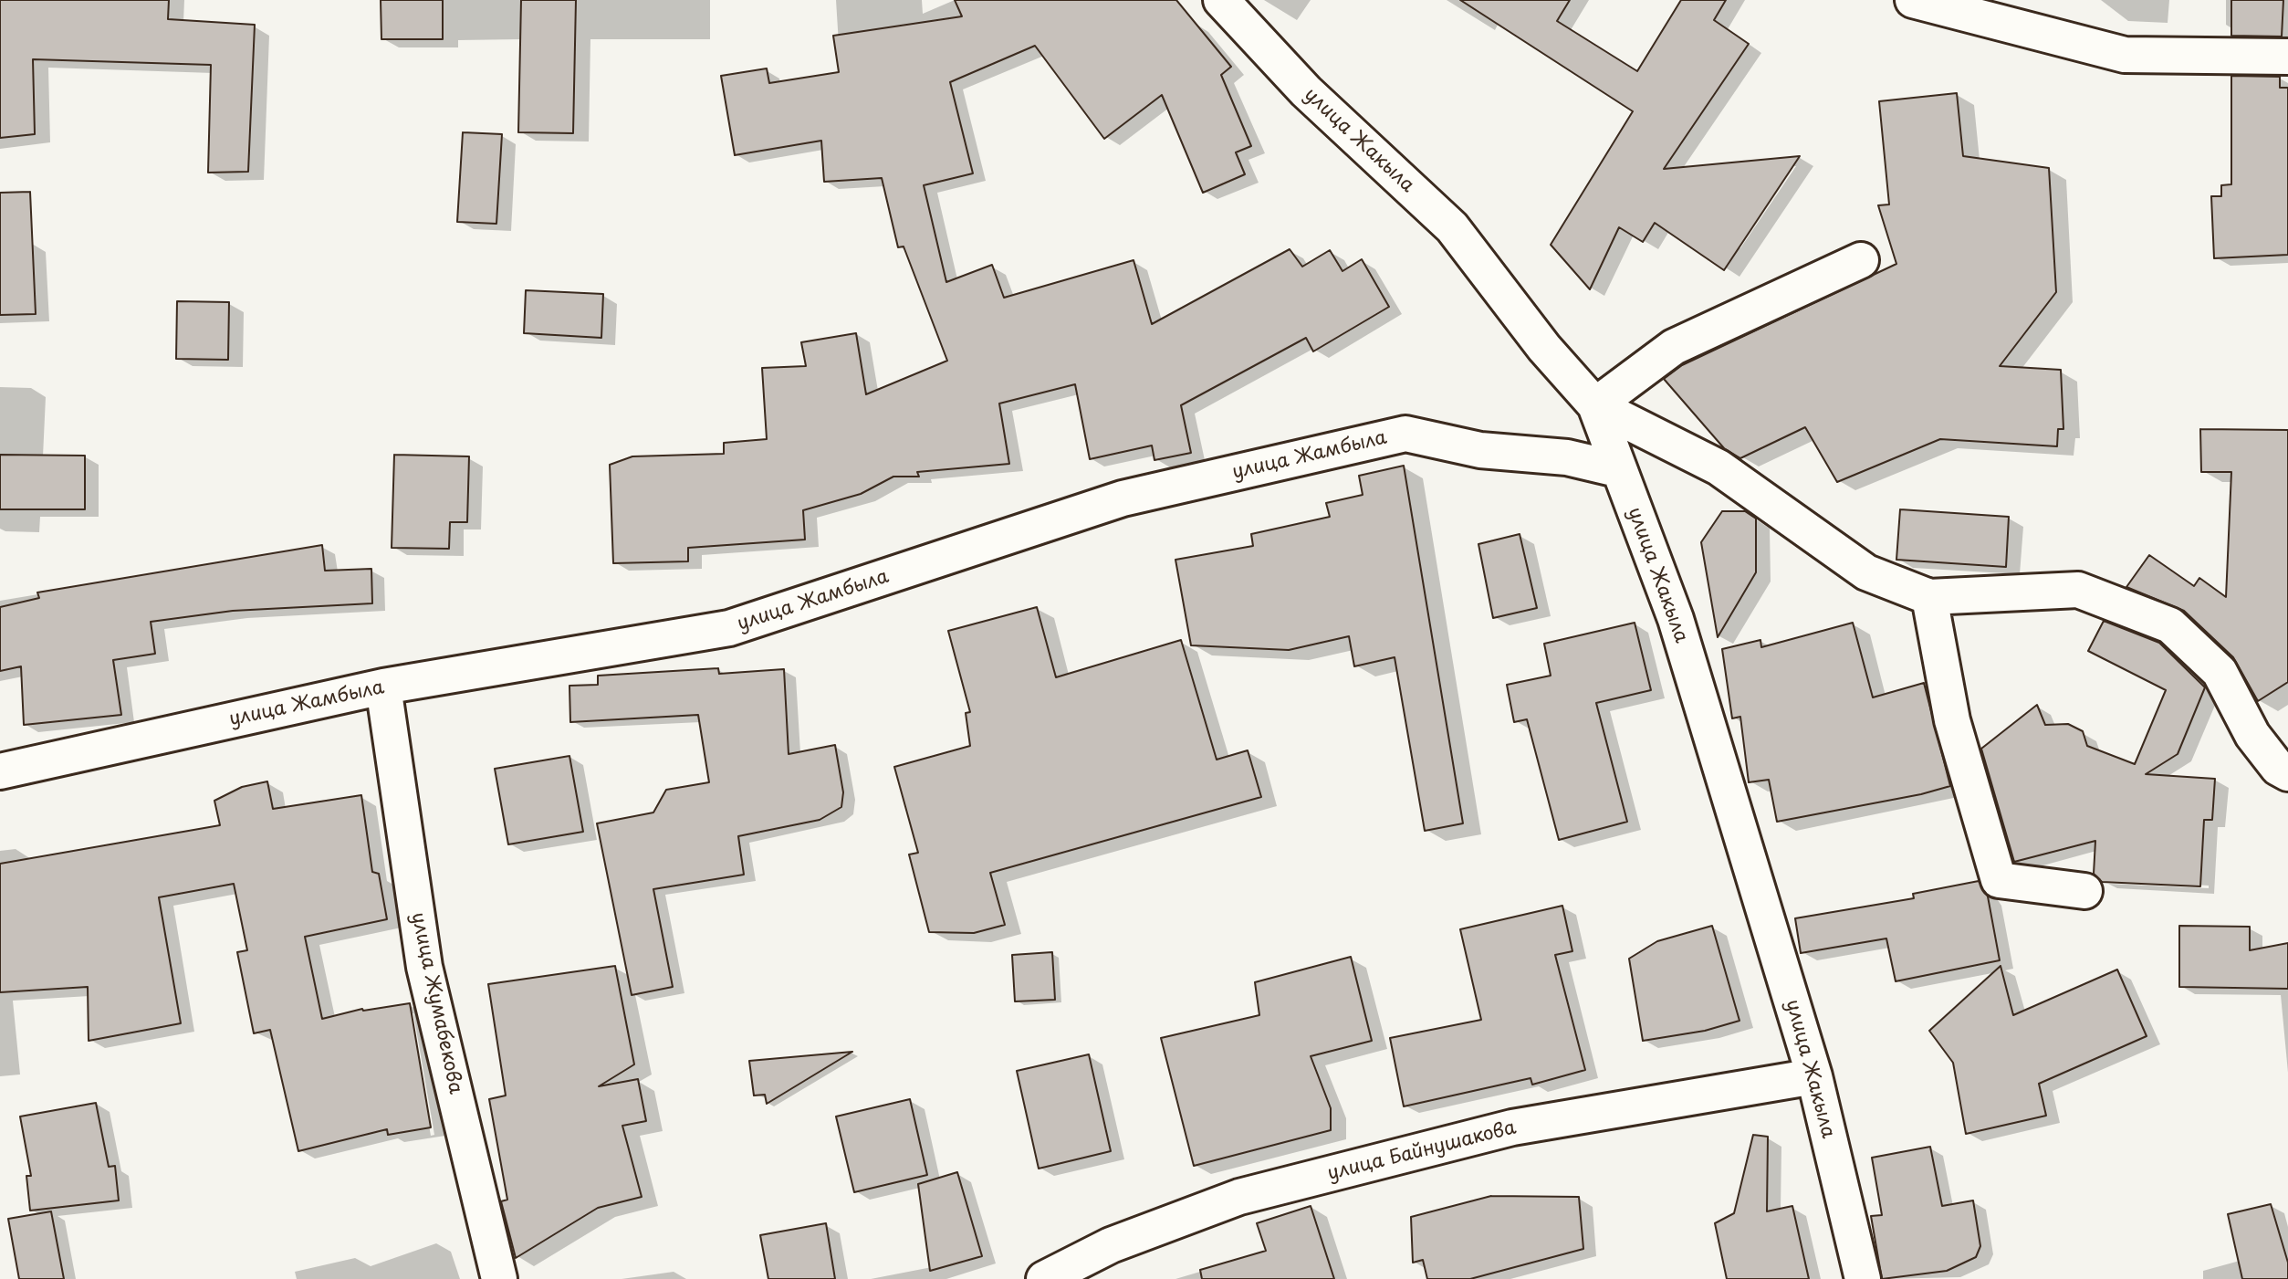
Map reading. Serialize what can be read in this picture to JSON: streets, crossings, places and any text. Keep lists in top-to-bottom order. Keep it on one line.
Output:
{"streets":{"street":["улица Жакыла","улица Жамбыла","улица Жумабекова","улица Байнушакова"]},"crossings":[["улица Жакыла","улица Жамбыла"],["улица Жакыла","улица Байнушакова"],["улица Жамбыла","улица Жумабекова"]]}
